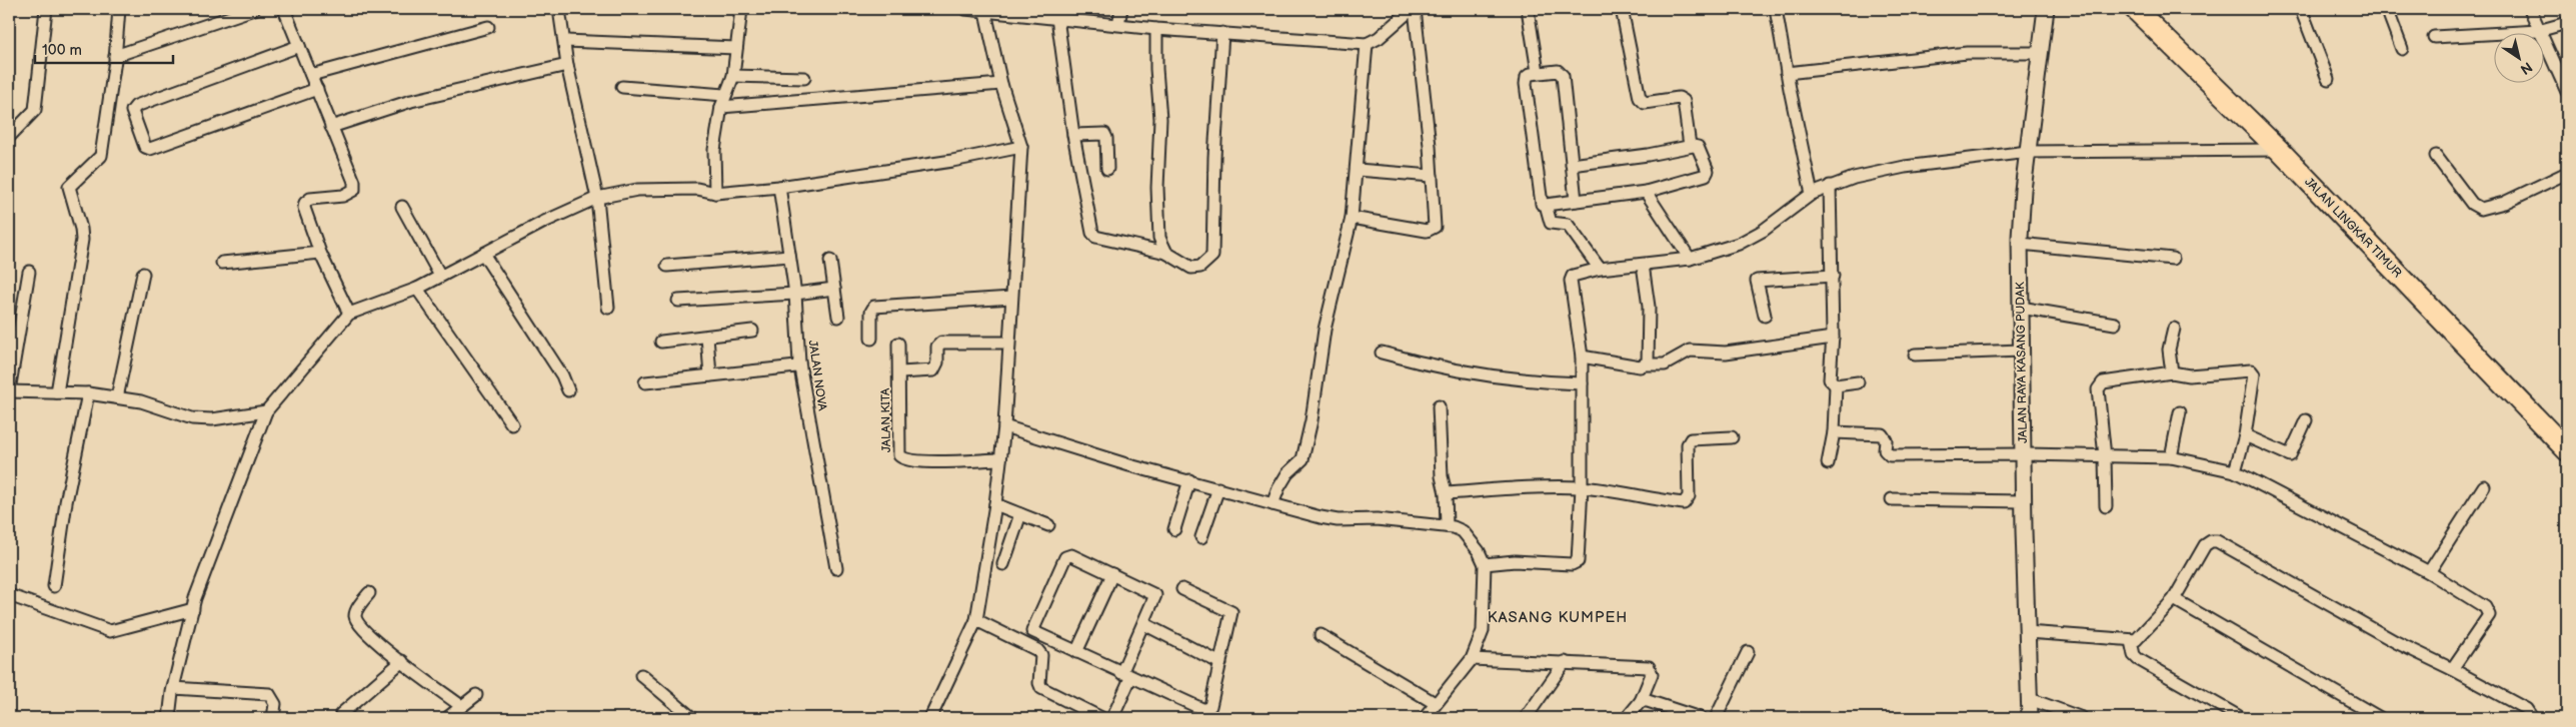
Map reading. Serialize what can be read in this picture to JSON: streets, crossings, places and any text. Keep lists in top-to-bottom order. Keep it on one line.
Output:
{"streets":{"highway":["JALAN LINGKAR TIMUR"],"street":["JALAN RAYA KASANG PUDAK","JALAN NOVA","JALAN KITA"]},"districts":["KASANG KUMPEH"],"scale_bar":"100 m","north":"bottom right"}
